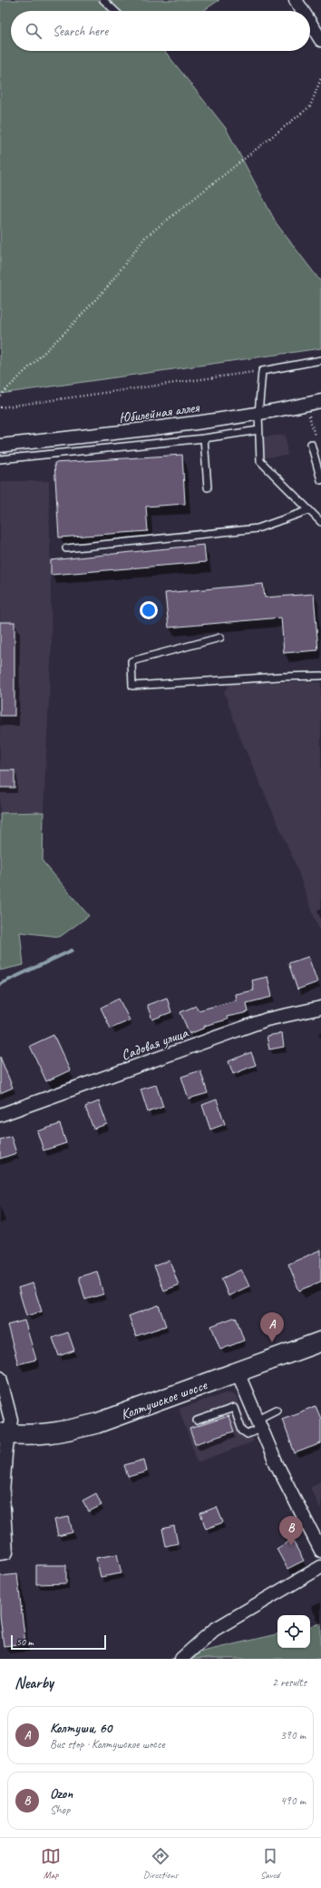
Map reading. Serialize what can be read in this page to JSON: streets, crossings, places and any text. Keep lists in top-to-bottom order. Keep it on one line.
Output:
{"streets":{"main road":["Колтушское шоссе"],"street":["Юбилейная аллея","Садовая улица"]},"scale_bar":"50 m","page":{"search":"Search here","pins":["A","B"],"scale":"50 m","heading":["Nearby","2 results"],"list":[{"mark":"A","name":"Колтуши, 60","note":"Bus stop · Колтушское шоссе","value":"390 m"},{"mark":"B","name":"Ozon","note":"Shop","value":"490 m"}],"nav":["Map","Directions","Saved"]}}
